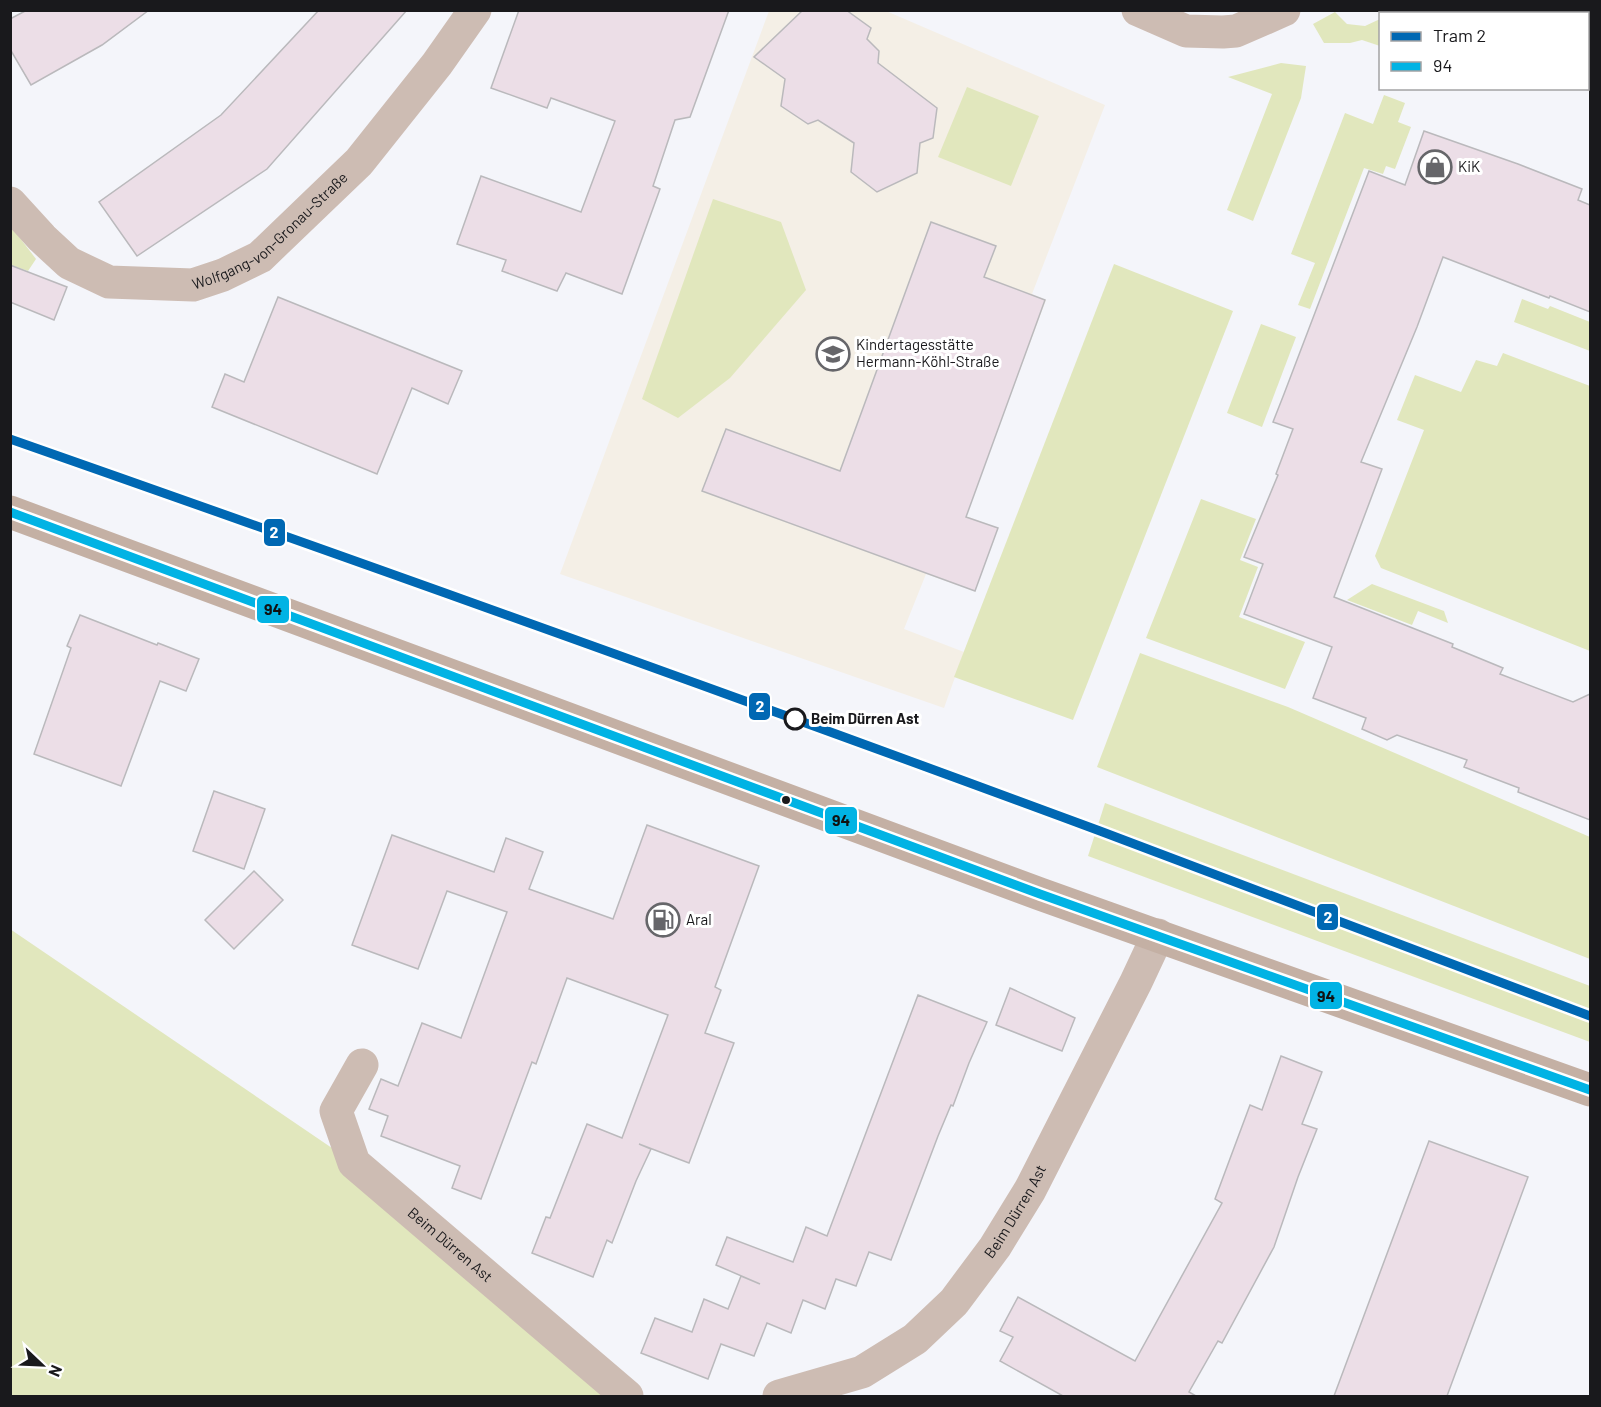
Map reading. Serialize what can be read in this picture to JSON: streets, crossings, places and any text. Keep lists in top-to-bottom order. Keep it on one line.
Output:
{"streets":{"street":["Wolfgang-von-Gronau-Straße","Beim Dürren Ast"]},"places":{"shop":["KiK"],"school or university":["Kindertagesstätte Hermann-Köhl-Straße"],"other":["Beim Dürren Ast"],"fuel station":["Aral"]},"lines":["tram line 2","transit line 94"],"legend":["Tram 2","94"],"north":"bottom right"}
